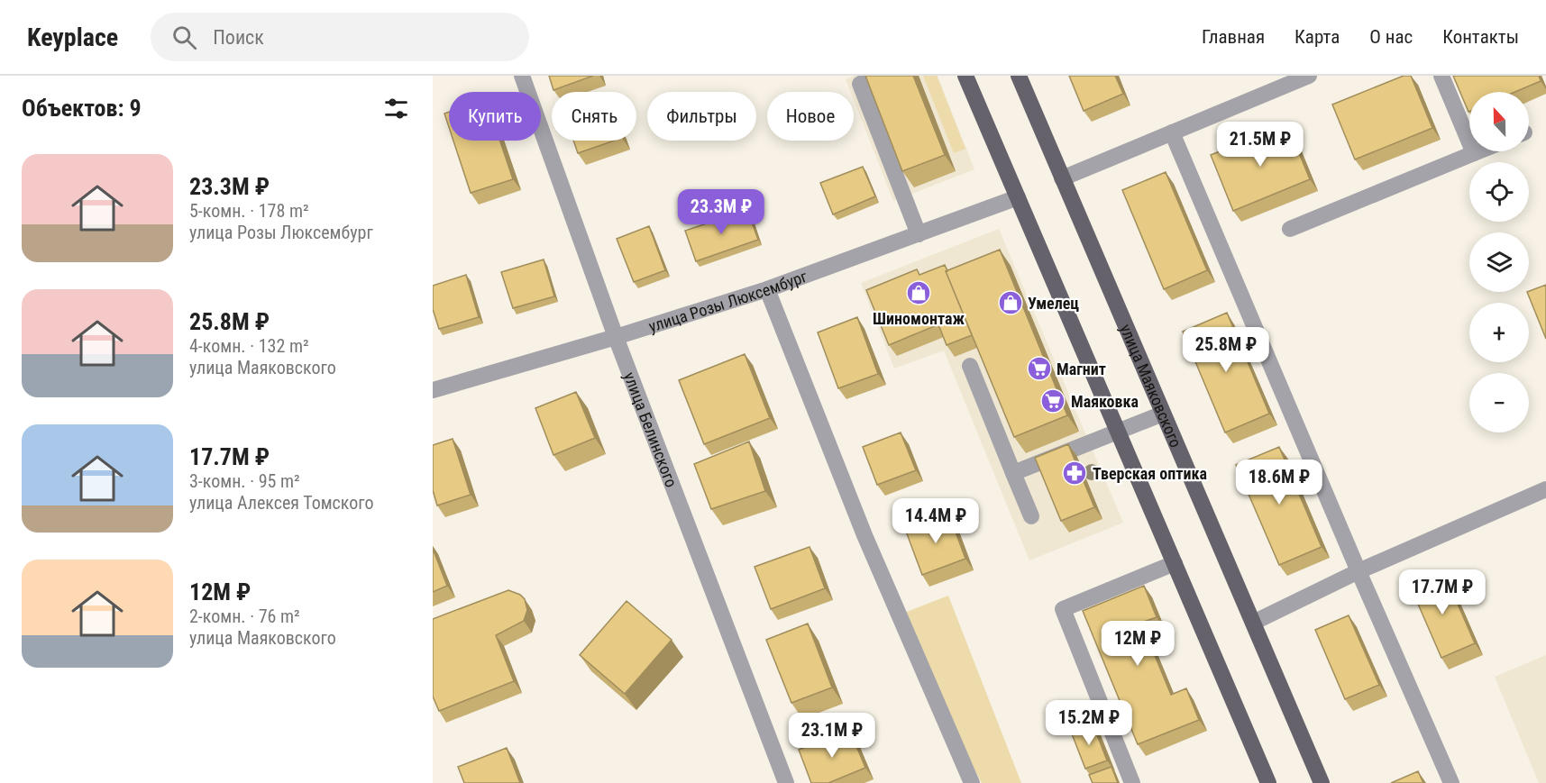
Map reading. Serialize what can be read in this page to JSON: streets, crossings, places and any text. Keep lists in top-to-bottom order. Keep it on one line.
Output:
{"streets":{"main road":["улица Маяковского"],"street":["улица Розы Люксембург","улица Белинского"]},"crossings":[["улица Розы Люксембург","улица Белинского"]],"places":{"shop":["Шиномонтаж","Умелец"],"supermarket":["Магнит","Маяковка"],"pharmacy":["Тверская оптика"]},"north":"top","page":{"header":"Keyplace","search":"Поиск","nav":["Главная","Карта","О нас","Контакты"],"heading":"Объектов: 9","map_buttons":["+","−"],"chip":["Купить","Снять","Фильтры","Новое"],"price":["21.5M ₽","23.3M ₽","25.8M ₽","18.6M ₽","14.4M ₽","17.7M ₽","12M ₽","15.2M ₽","23.1M ₽"],"list":[{"name":"23.3M ₽","note":"5-комн. · 178 m² · улица Розы Люксембург"},{"name":"25.8M ₽","note":"4-комн. · 132 m² · улица Маяковского"},{"name":"17.7M ₽","note":"3-комн. · 95 m² · улица Алексея Томского"},{"name":"12M ₽","note":"2-комн. · 76 m² · улица Маяковского"}]}}
